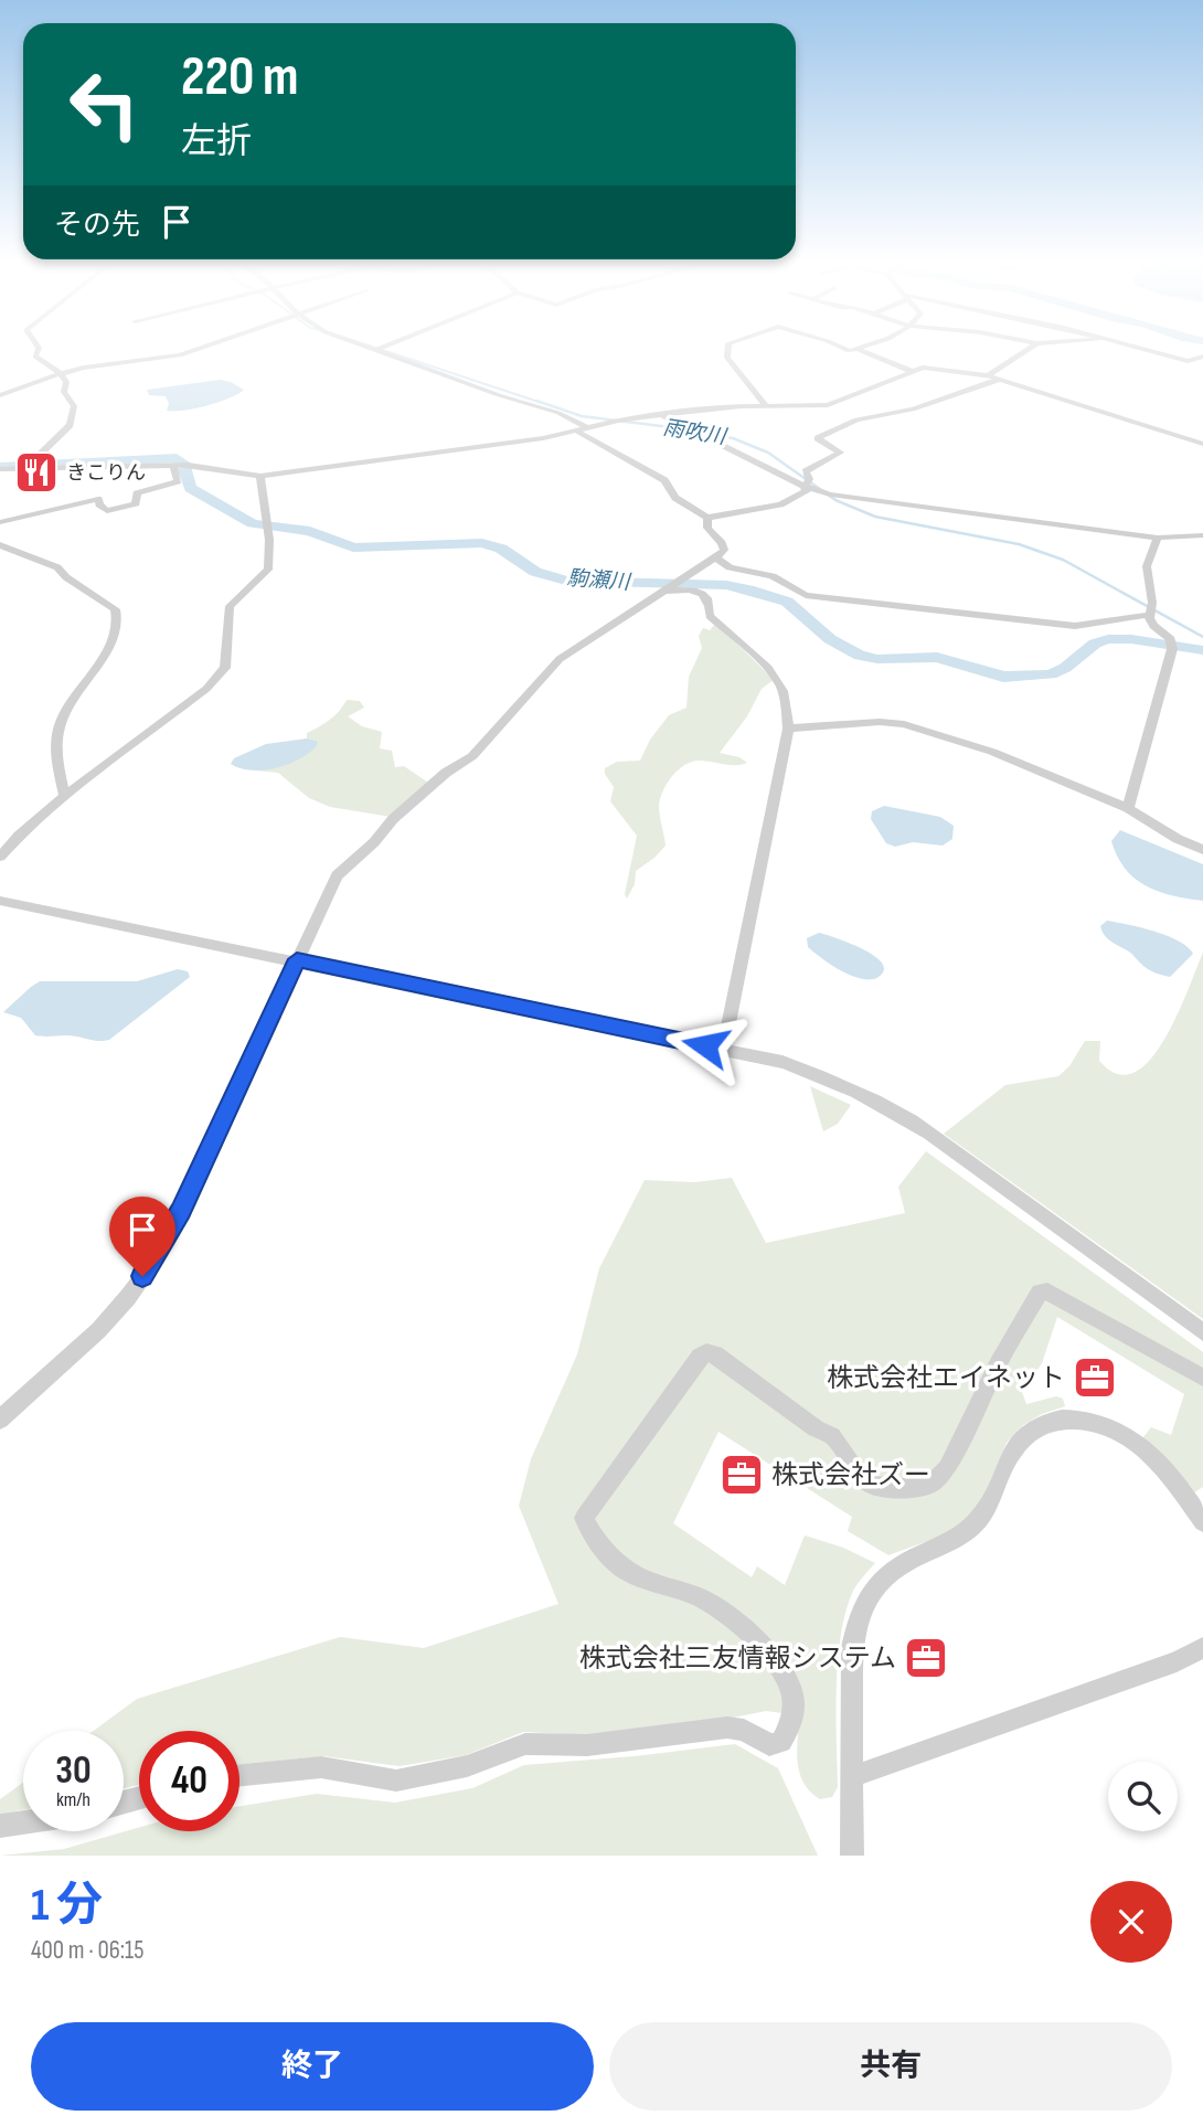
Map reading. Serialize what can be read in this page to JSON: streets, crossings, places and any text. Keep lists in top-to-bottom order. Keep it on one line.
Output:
{"water":["雨吹川","駒瀬川"],"places":{"restaurant":["きこりん"],"office":["株式会社エイネット","株式会社ズー","株式会社三友情報システム"]},"page":{"turn":["220 m","左折"],"then":"その先","speed":"30 km/h","limit":"40","heading":["1 分","400 m · 06:15"],"buttons":["終了","共有"]}}
